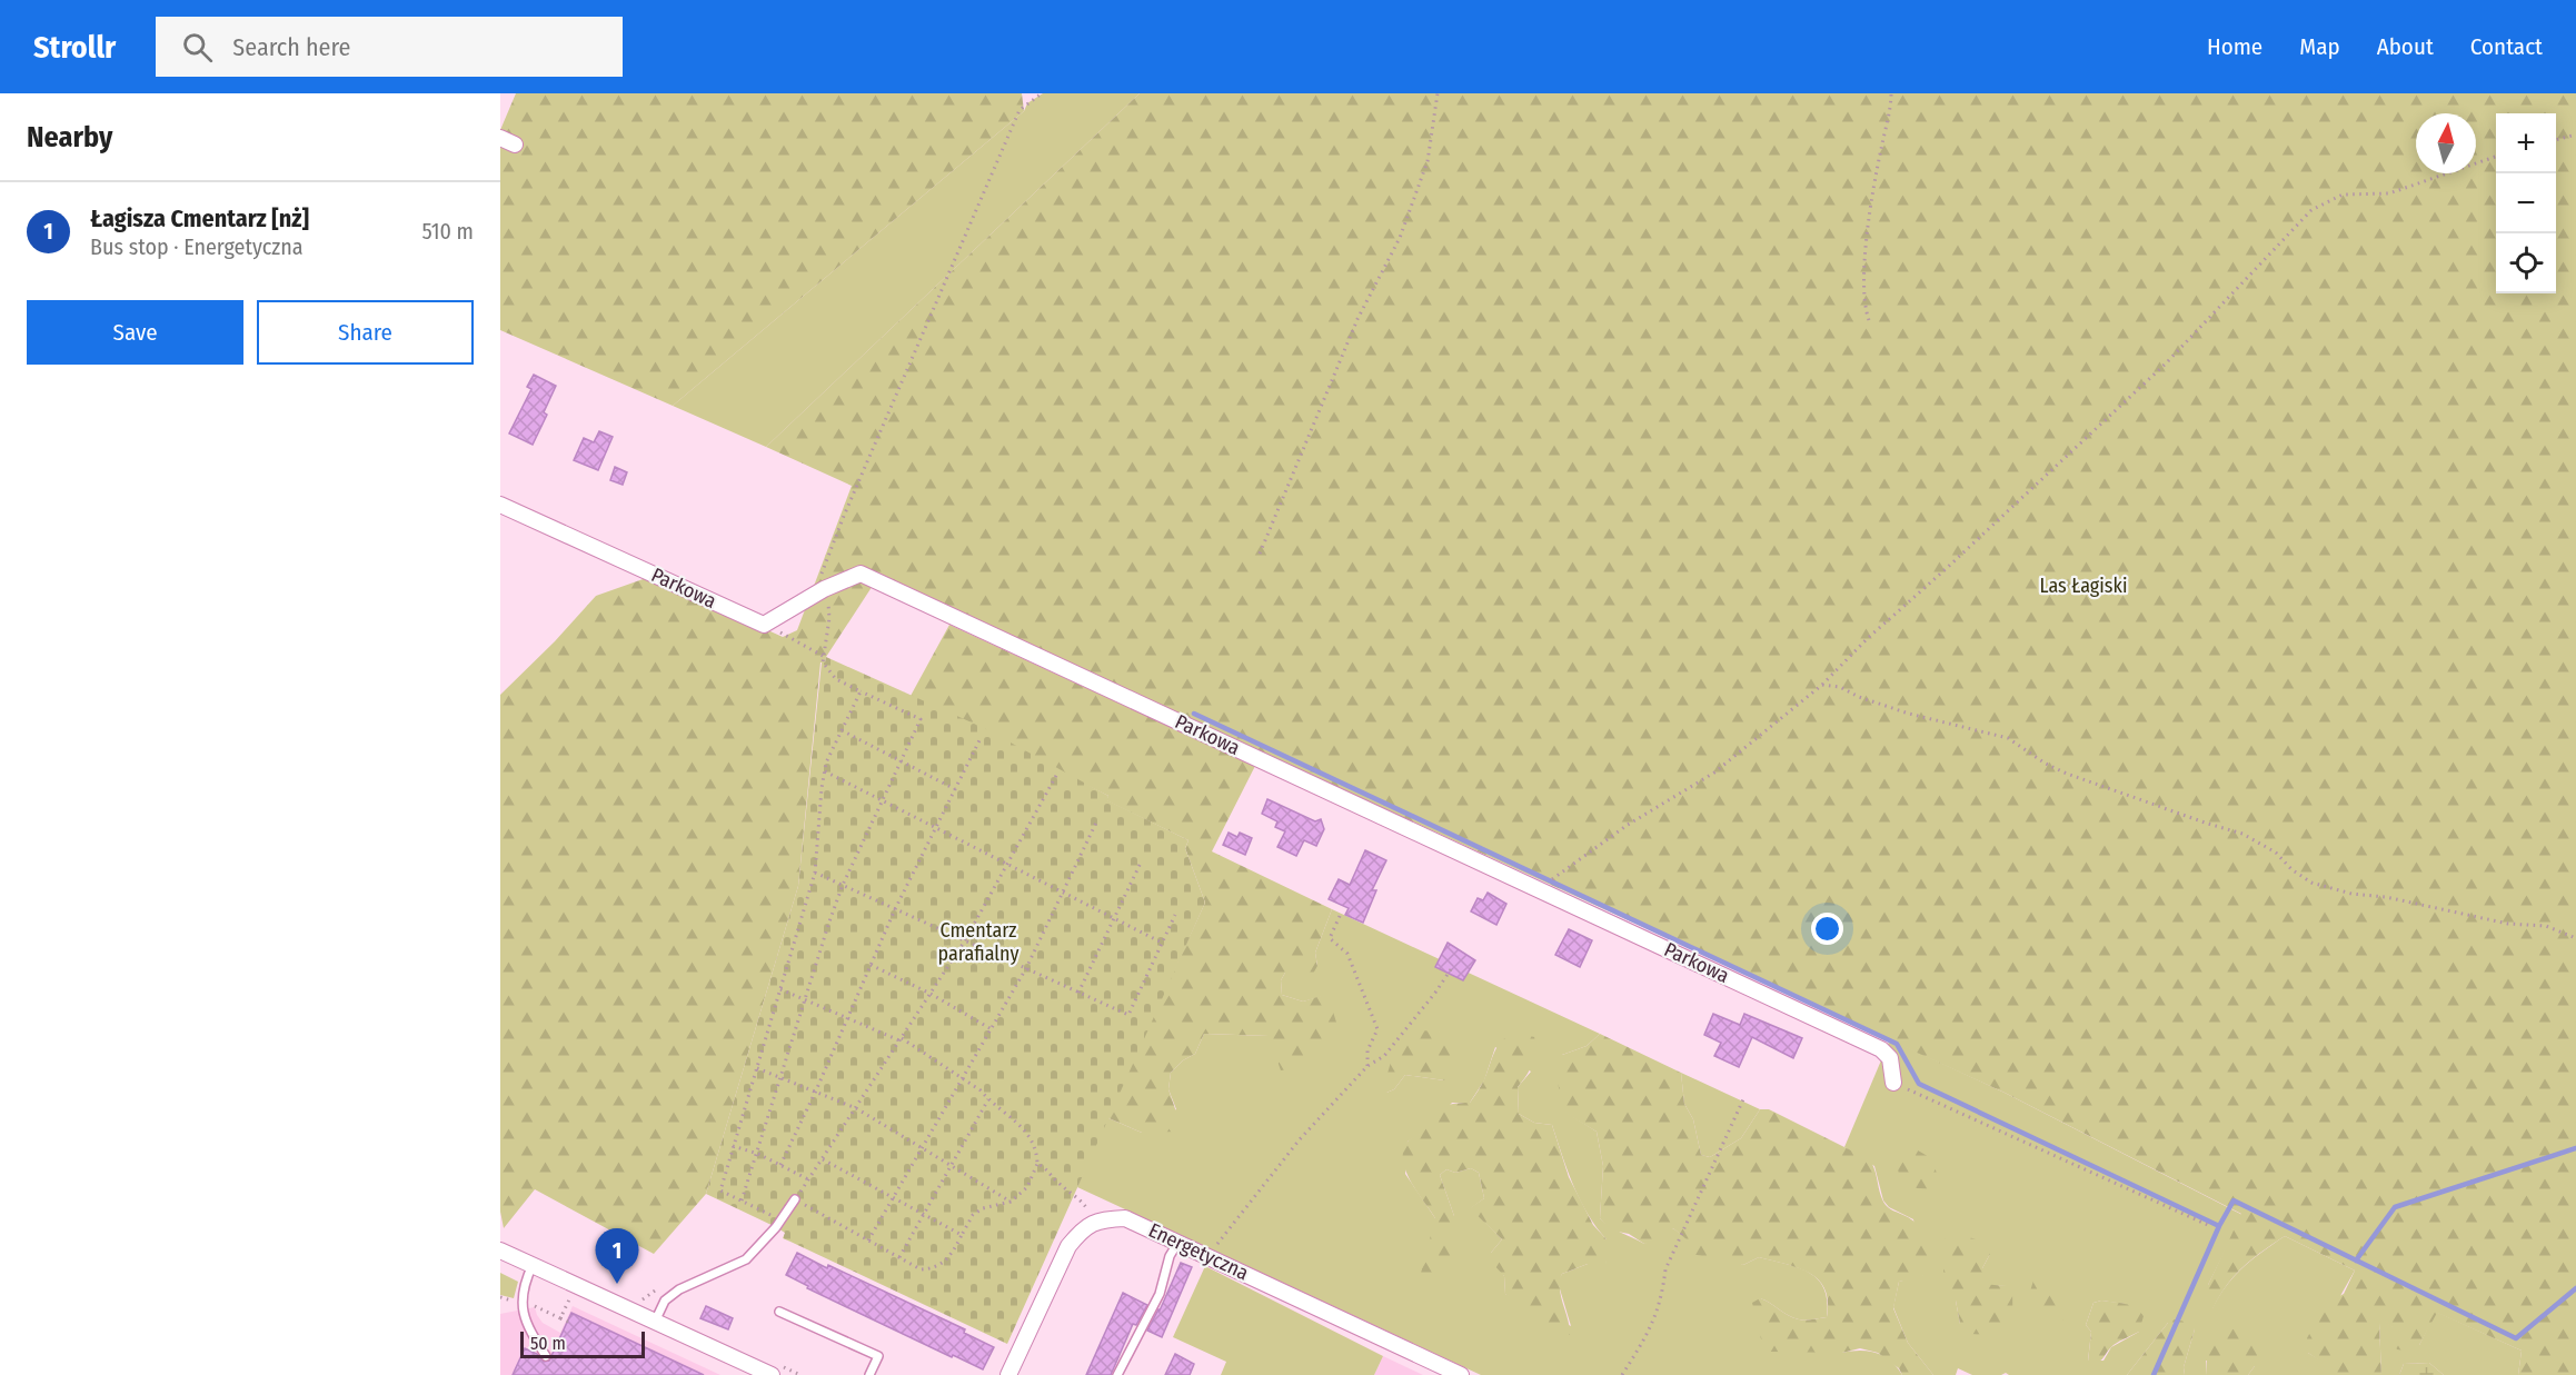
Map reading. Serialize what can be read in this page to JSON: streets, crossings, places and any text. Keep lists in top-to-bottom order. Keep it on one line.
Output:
{"streets":{"street":["Parkowa","Energetyczna"]},"parks":["Las Łagiski","Cmentarz parafialny"],"scale_bar":"50 m","north":"top","page":{"header":"Strollr","search":"Search here","nav":["Home","Map","About","Contact"],"heading":"Nearby","map_buttons":["+","−"],"list":[{"mark":"1","name":"Łagisza Cmentarz [nż]","note":"Bus stop · Energetyczna","value":"510 m"}],"buttons":["Save","Share"],"pins":"1","scale":"50 m"}}
